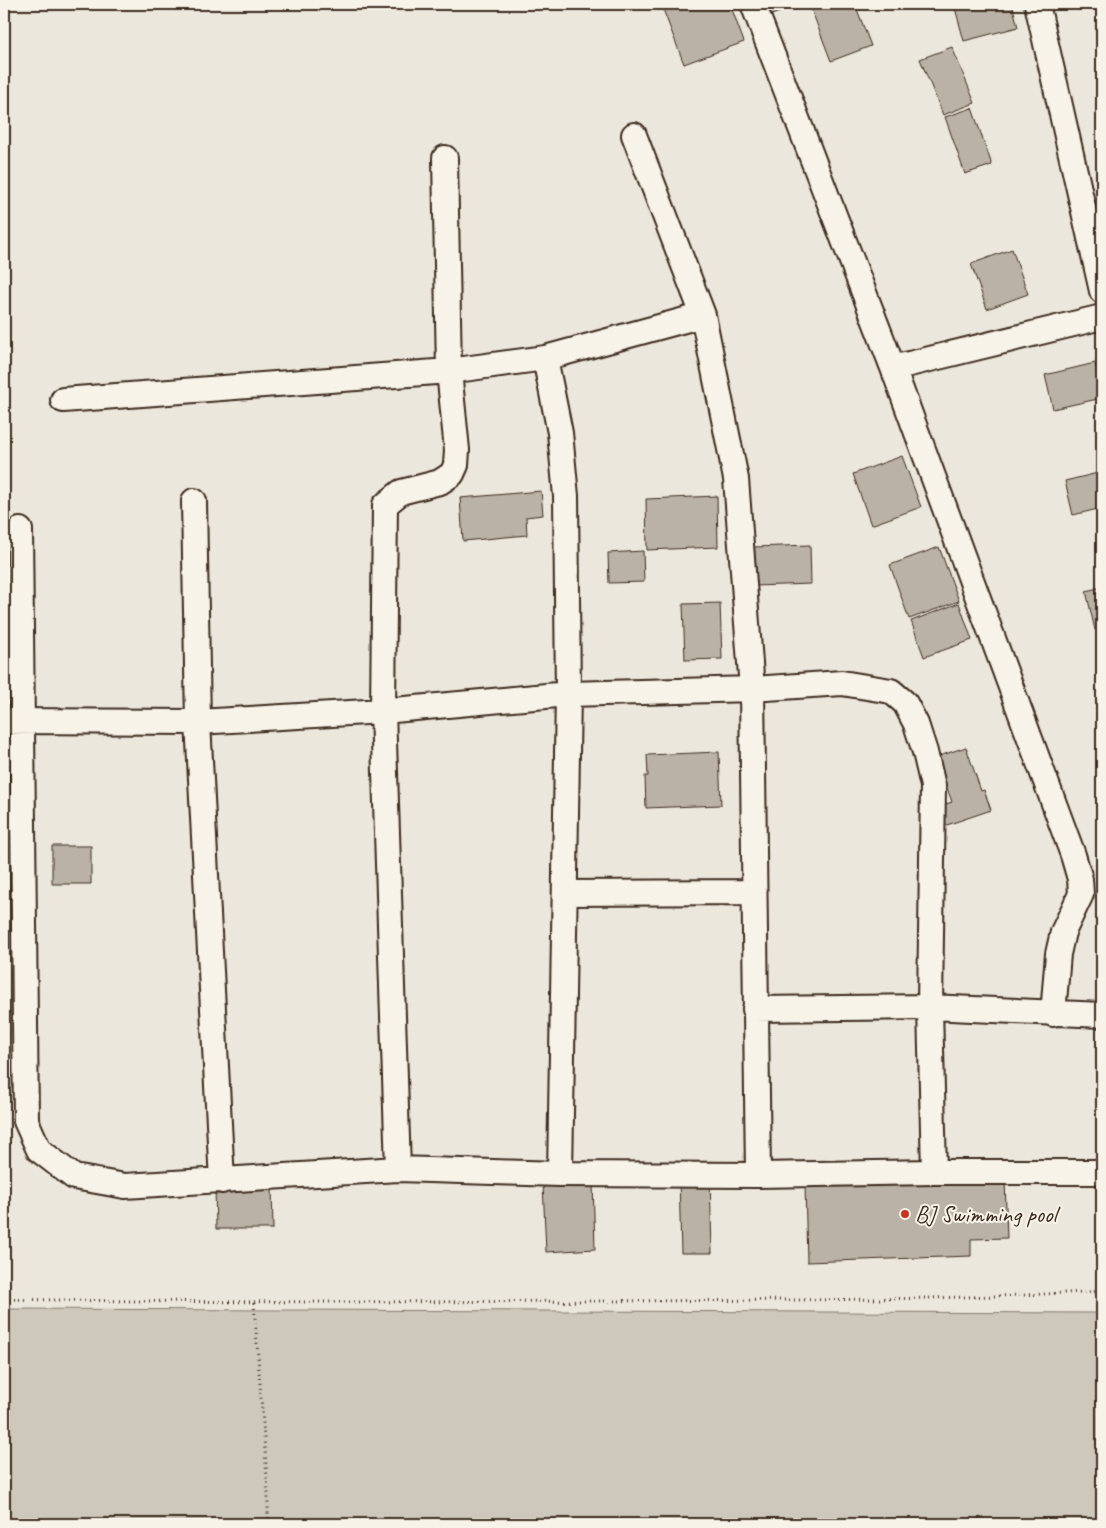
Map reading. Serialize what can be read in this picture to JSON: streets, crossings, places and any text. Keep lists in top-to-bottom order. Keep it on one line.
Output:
{"places":["BJ Swimming pool"]}
